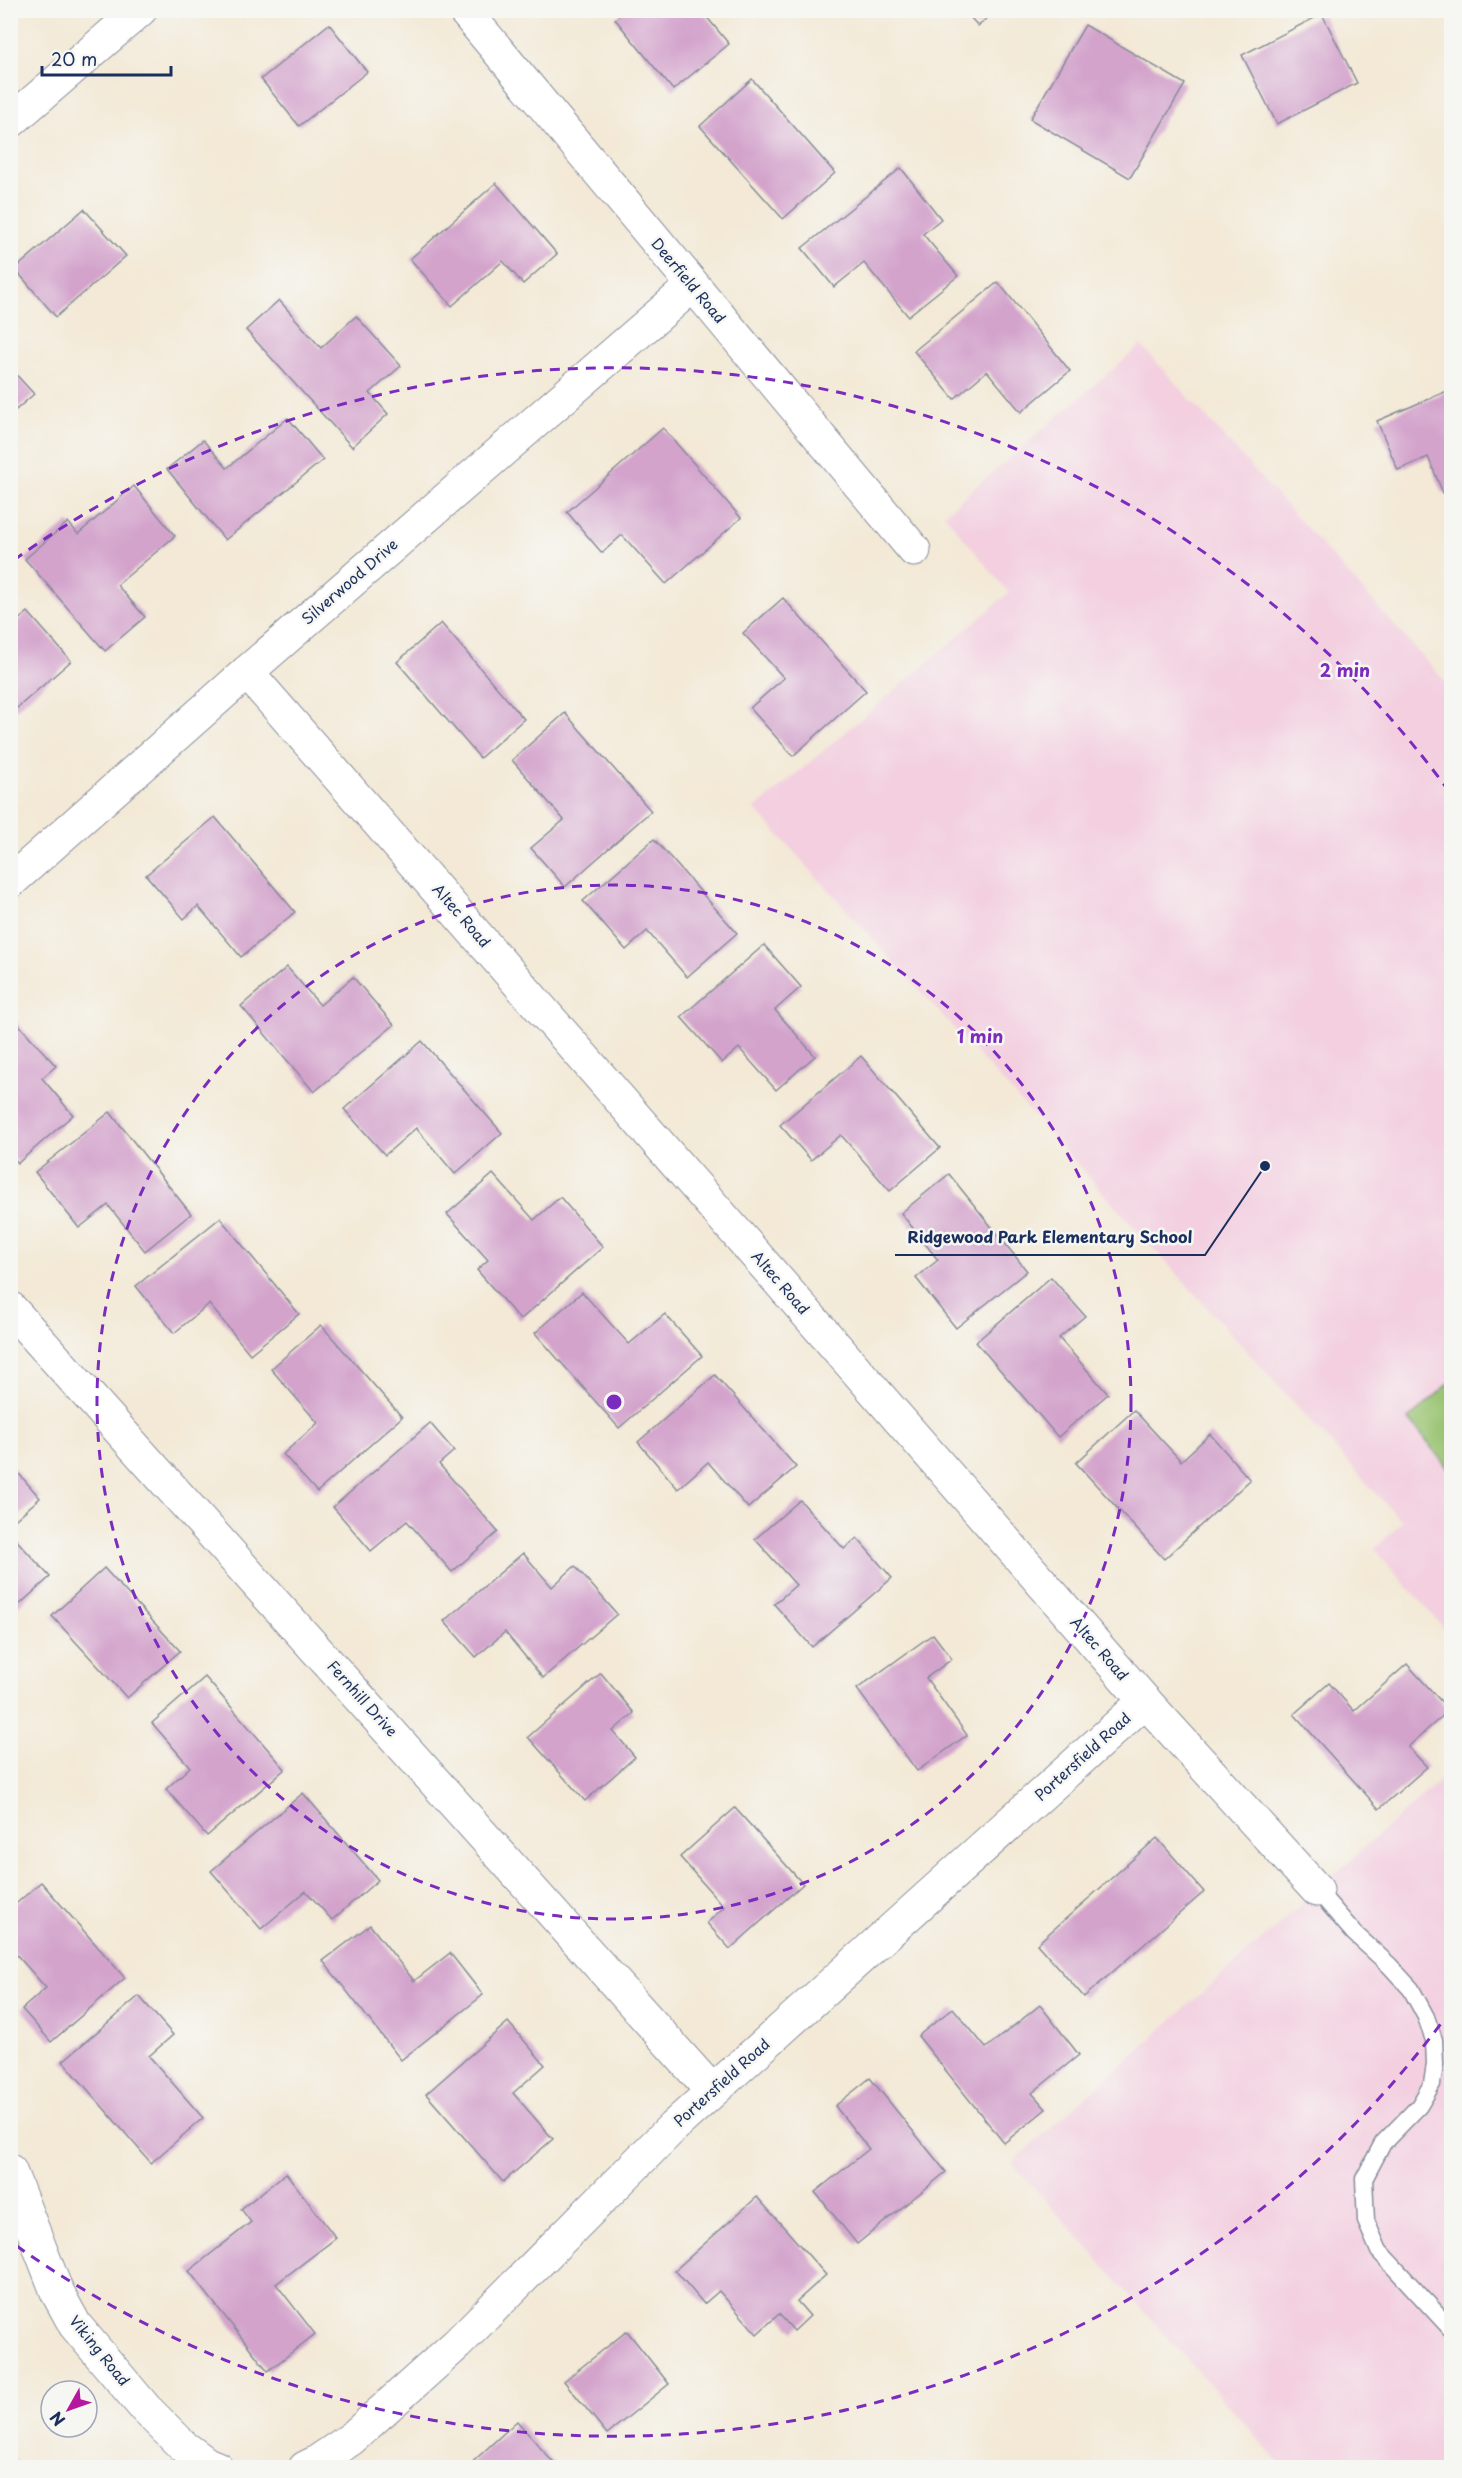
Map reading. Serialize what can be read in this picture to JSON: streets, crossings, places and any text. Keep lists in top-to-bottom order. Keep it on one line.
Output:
{"streets":{"street":["Deerfield Road","Silverwood Drive","Altec Road","Fernhill Drive","Portersfield Road","Viking Road"]},"crossings":[["Deerfield Road","Silverwood Drive"],["Silverwood Drive","Altec Road"],["Altec Road","Portersfield Road"],["Fernhill Drive","Portersfield Road"]],"places":["Ridgewood Park Elementary School"],"scale_bar":"20 m","north":"bottom left","rings":["2 min","1 min"]}
